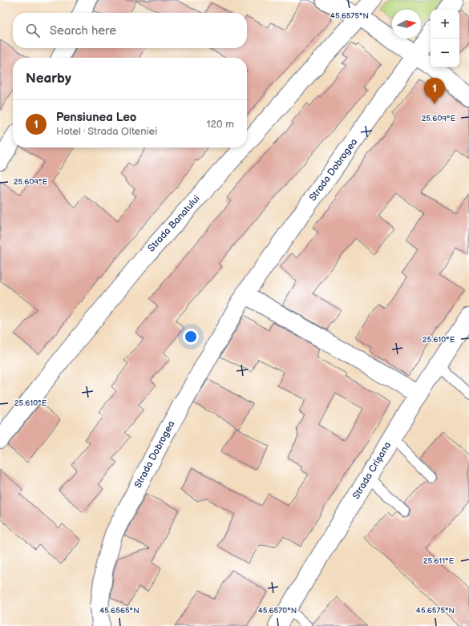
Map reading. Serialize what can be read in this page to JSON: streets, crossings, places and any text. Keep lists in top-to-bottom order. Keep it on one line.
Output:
{"streets":{"street":["Strada Dobrogea","Strada Banatului","Strada Crișana"]},"north":"right","page":{"map_buttons":["+","−"],"search":"Search here","heading":"Nearby","pins":"1","list":[{"mark":"1","name":"Pensiunea Leo","note":"Hotel · Strada Olteniei","value":"120 m"}]},"coordinates":["45.6575°N","25.609°E","25.610°E","25.611°E","45.6565°N","45.6570°N"]}
